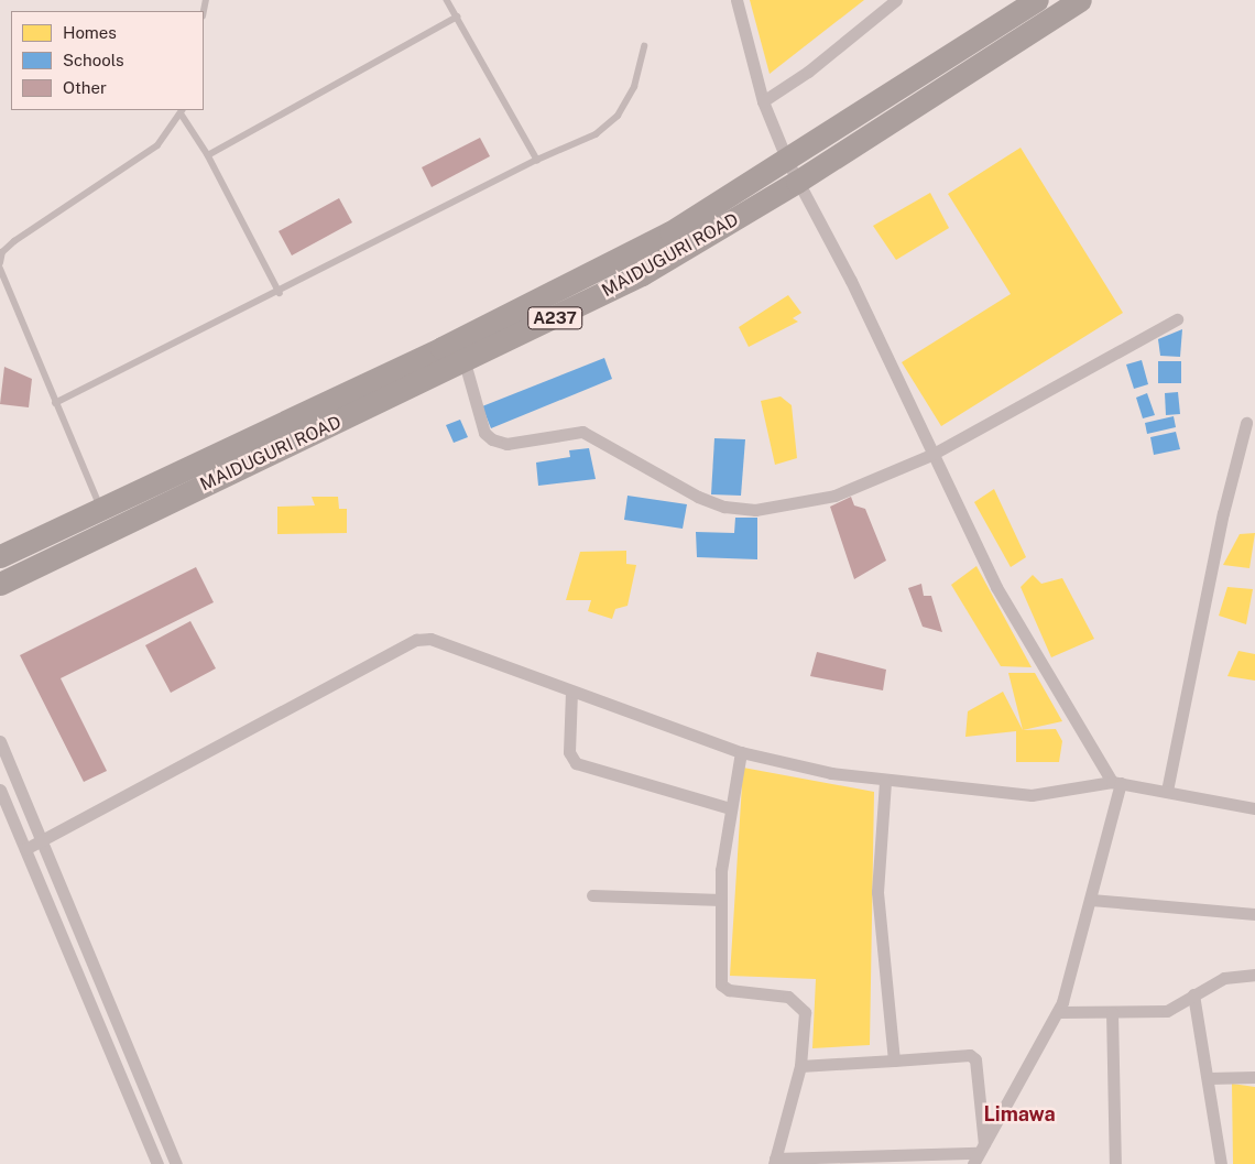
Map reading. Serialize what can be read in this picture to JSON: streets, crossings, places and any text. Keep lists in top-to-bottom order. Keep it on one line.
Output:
{"streets":{"highway":["MAIDUGURI ROAD","A237"]},"districts":["Limawa"],"legend":["Homes","Schools","Other"]}
